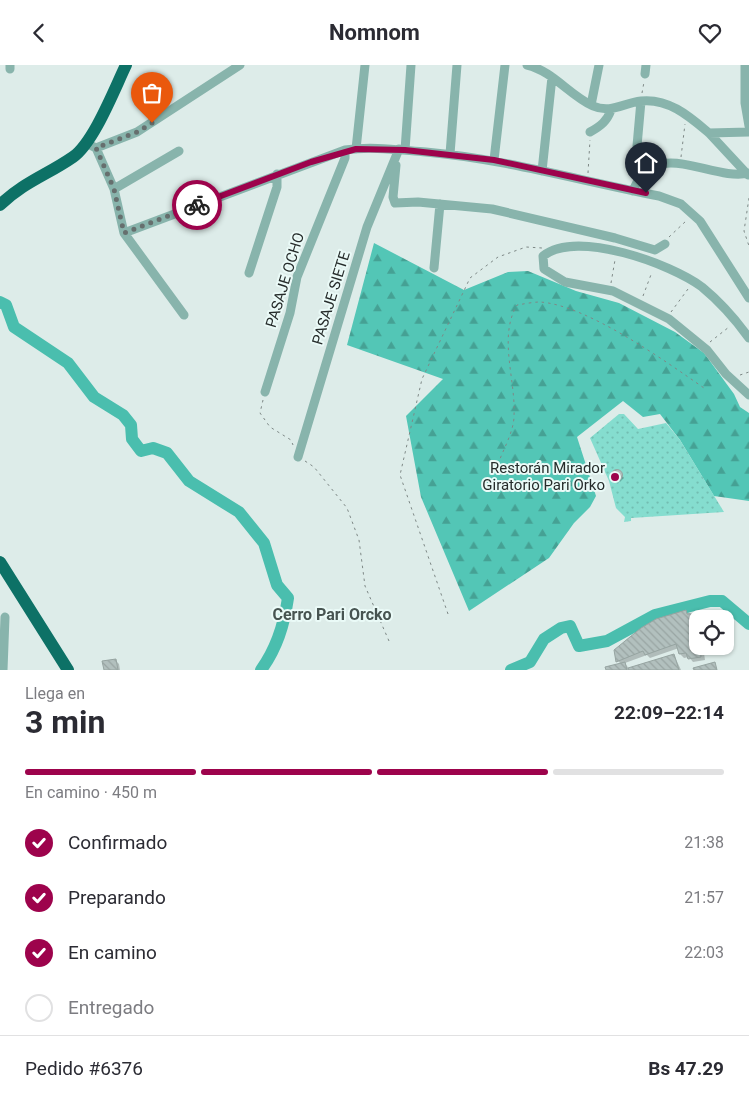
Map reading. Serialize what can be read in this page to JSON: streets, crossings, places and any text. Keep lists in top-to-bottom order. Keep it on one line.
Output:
{"streets":{"street":["PASAJE OCHO","PASAJE SIETE"]},"districts":["Cerro Pari Orcko"],"places":["Restorán Mirador Giratorio Pari Orko"],"page":{"header":"Nomnom","heading":["3 min","Llega en","22:09–22:14"],"panel":["Pedido #6376","Bs 47.29"],"bar":"En camino · 450 m","list":[["Confirmado","21:38"],["Preparando","21:57"],["En camino","22:03"],"Entregado"]}}
